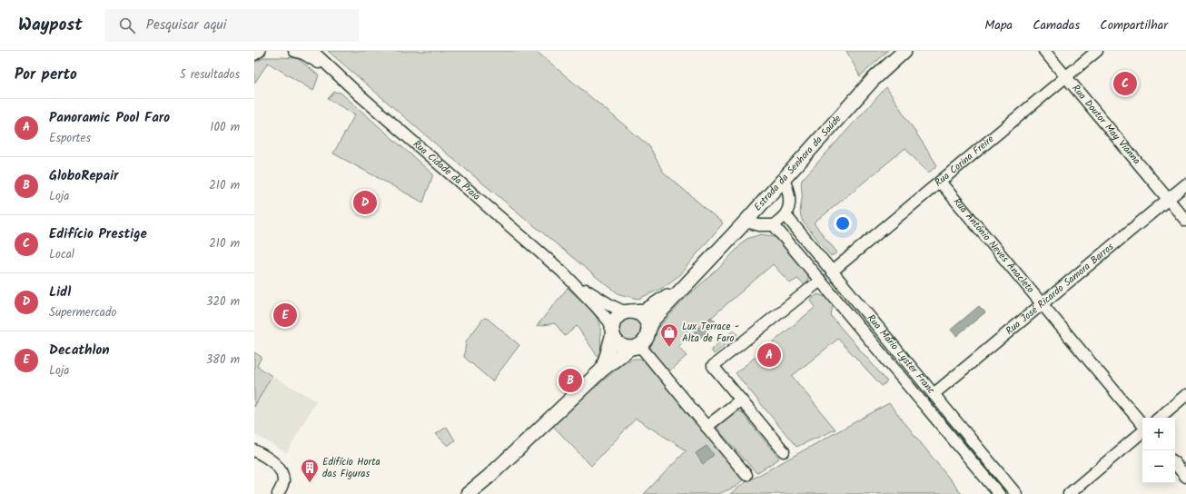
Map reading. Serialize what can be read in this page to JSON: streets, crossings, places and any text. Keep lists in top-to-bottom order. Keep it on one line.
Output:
{"streets":{"street":["Rua Doutor May Vianna","Rua Corina Freire","Estrada da Senhora da Saúde","Rua Cidade da Praia","Rua António Neves Anacleto","Rua José Ricardo Samora Barros","Rua Mário Lyster Franc"]},"crossings":[["Rua Doutor May Vianna","Rua Corina Freire"],["Rua Doutor May Vianna","Rua José Ricardo Samora Barros"],["Rua Corina Freire","Rua António Neves Anacleto"],["Rua Corina Freire","Rua Mário Lyster Franc"],["Rua António Neves Anacleto","Rua José Ricardo Samora Barros"],["Rua José Ricardo Samora Barros","Rua Mário Lyster Franc"]],"places":{"shop":["Lux Terrace - Alta de Faro"],"building":["Edifício Horta das Figuras"]},"page":{"header":"Waypost","search":"Pesquisar aqui","nav":["Mapa","Camadas","Compartilhar"],"heading":["Por perto","5 resultados"],"pins":["C","D","E","A","B"],"list":[{"mark":"A","name":"Panoramic Pool Faro","note":"Esportes","value":"100 m"},{"mark":"B","name":"GloboRepair","note":"Loja","value":"210 m"},{"mark":"C","name":"Edifício Prestige","note":"Local","value":"210 m"},{"mark":"D","name":"Lidl","note":"Supermercado","value":"320 m"},{"mark":"E","name":"Decathlon","note":"Loja","value":"380 m"}],"map_buttons":["+","−"]}}
